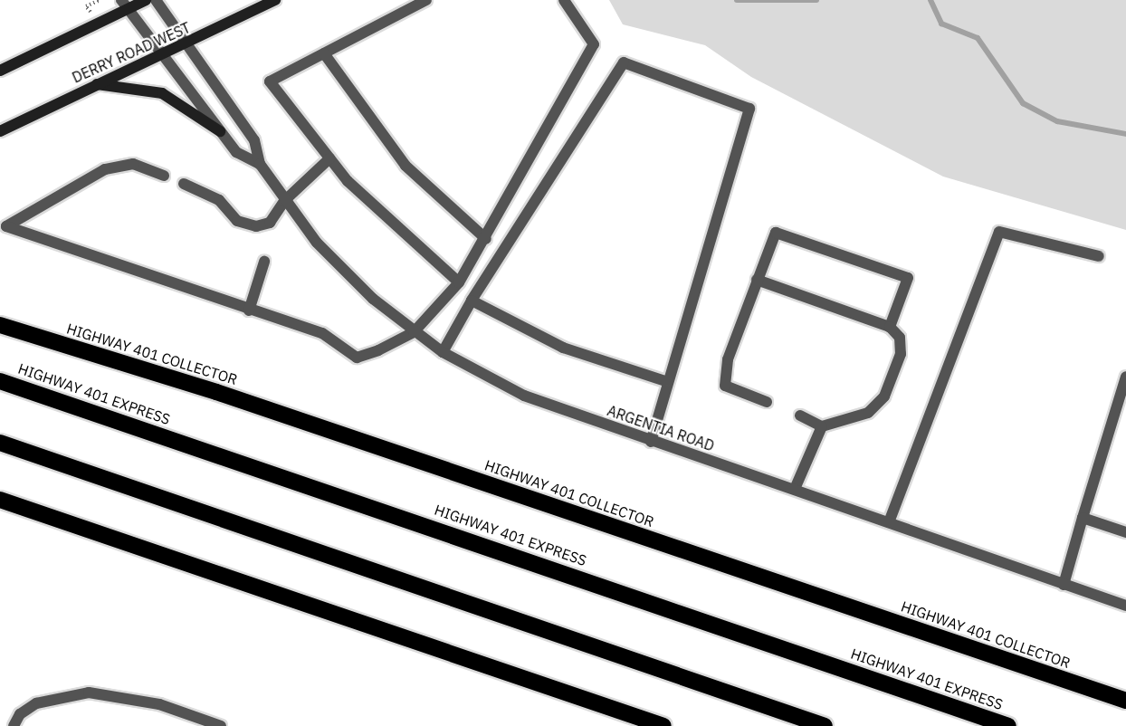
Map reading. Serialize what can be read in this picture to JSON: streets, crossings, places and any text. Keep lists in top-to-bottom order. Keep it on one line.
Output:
{"streets":{"highway":["HIGHWAY 401 COLLECTOR","HIGHWAY 401 EXPRESS"],"main road":["DERRY ROAD WEST"],"street":["ARGENTIA ROAD"]},"crossings":[["DERRY ROAD WEST","ARGENTIA ROAD"]]}
